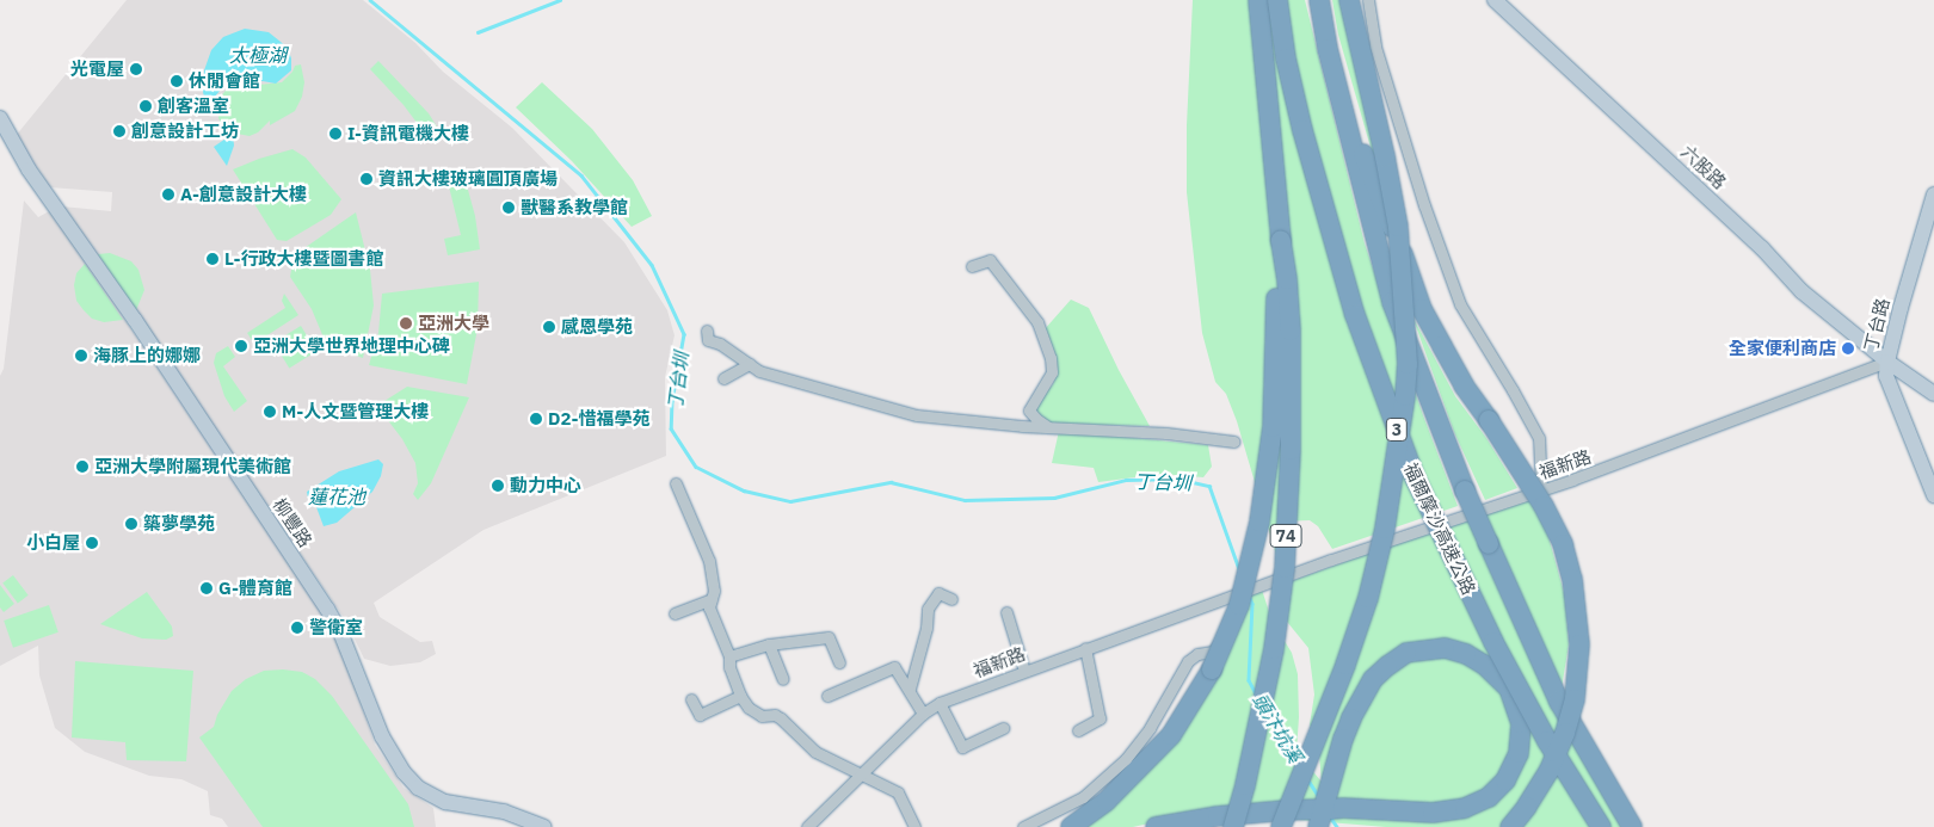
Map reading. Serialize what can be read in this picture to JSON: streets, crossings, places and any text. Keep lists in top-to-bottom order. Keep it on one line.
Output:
{"streets":{"highway":["3","福爾摩沙高速公路","74"],"street":["六股路","丁台路","福新路","柳豐路"]},"crossings":[["六股路","丁台路"],["六股路","福新路"],["丁台路","福新路"]],"water":["太極湖","丁台圳","蓮花池","頭汴坑溪"],"places":["光電屋","休閒會館","創客溫室","創意設計工坊","I-資訊電機大樓","資訊大樓玻璃圓頂廣場","A-創意設計大樓","獸醫系教學館","L-行政大樓暨圖書館","亞洲大學","感恩學苑","亞洲大學世界地理中心碑","全家便利商店","海豚上的娜娜","M-人文暨管理大樓","D2-惜福學苑","亞洲大學附屬現代美術館","動力中心","築夢學苑","小白屋","G-體育館","警衛室"]}
